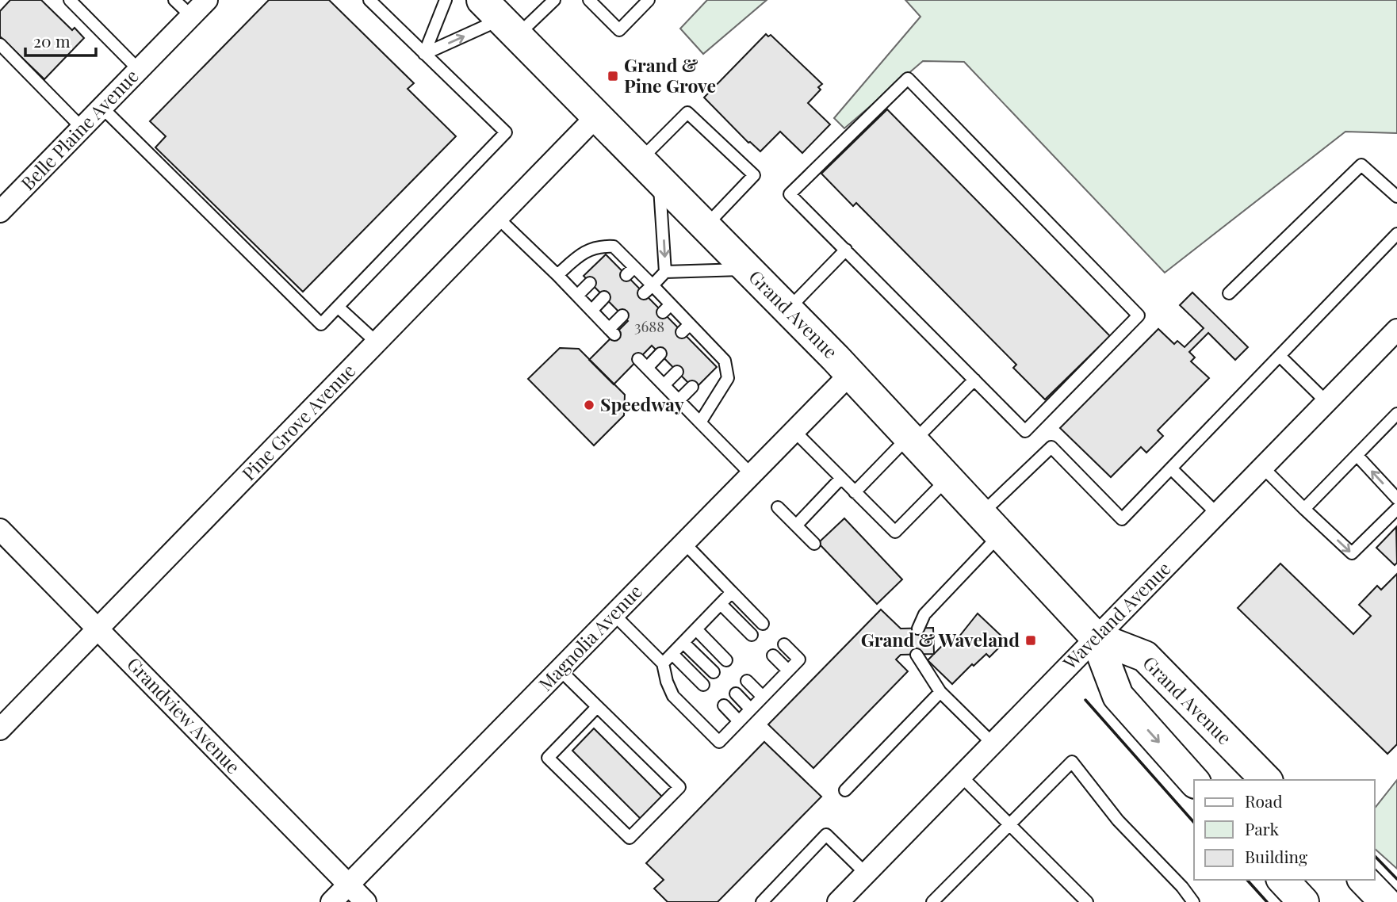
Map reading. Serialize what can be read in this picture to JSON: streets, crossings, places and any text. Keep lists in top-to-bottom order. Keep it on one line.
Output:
{"streets":{"main road":["Grand Avenue"],"street":["Belle Plaine Avenue","Pine Grove Avenue","Waveland Avenue","Magnolia Avenue","Grandview Avenue"]},"crossings":[["Grand Avenue","Pine Grove Avenue"],["Grand Avenue","Waveland Avenue"],["Grand Avenue","Magnolia Avenue"],["Pine Grove Avenue","Grandview Avenue"],["Magnolia Avenue","Grandview Avenue"]],"places":{"transit":["Grand & Pine Grove","Grand & Waveland"],"other":["Speedway"]},"house_numbers":["3688"],"legend":["Road","Park","Building"],"scale_bar":"20 m"}
